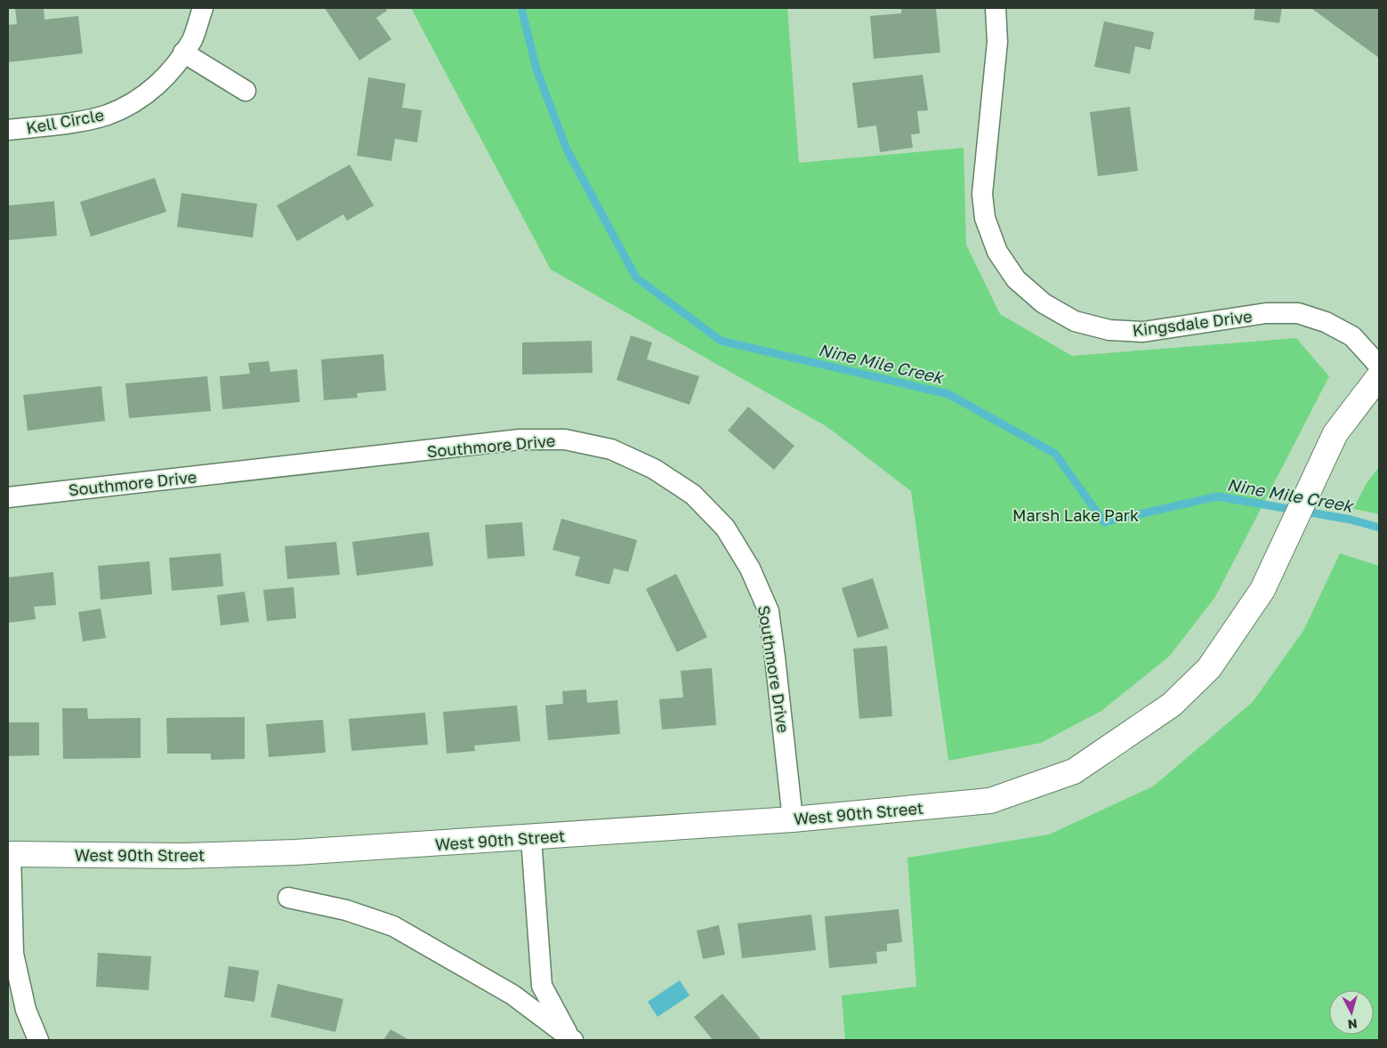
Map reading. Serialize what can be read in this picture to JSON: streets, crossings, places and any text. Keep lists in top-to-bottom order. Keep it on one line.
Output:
{"streets":{"street":["Kell Circle","Kingsdale Drive","Southmore Drive","West 90th Street"]},"crossings":[["Southmore Drive","West 90th Street"]],"water":["Nine Mile Creek"],"parks":["Marsh Lake Park"],"north":"bottom"}
